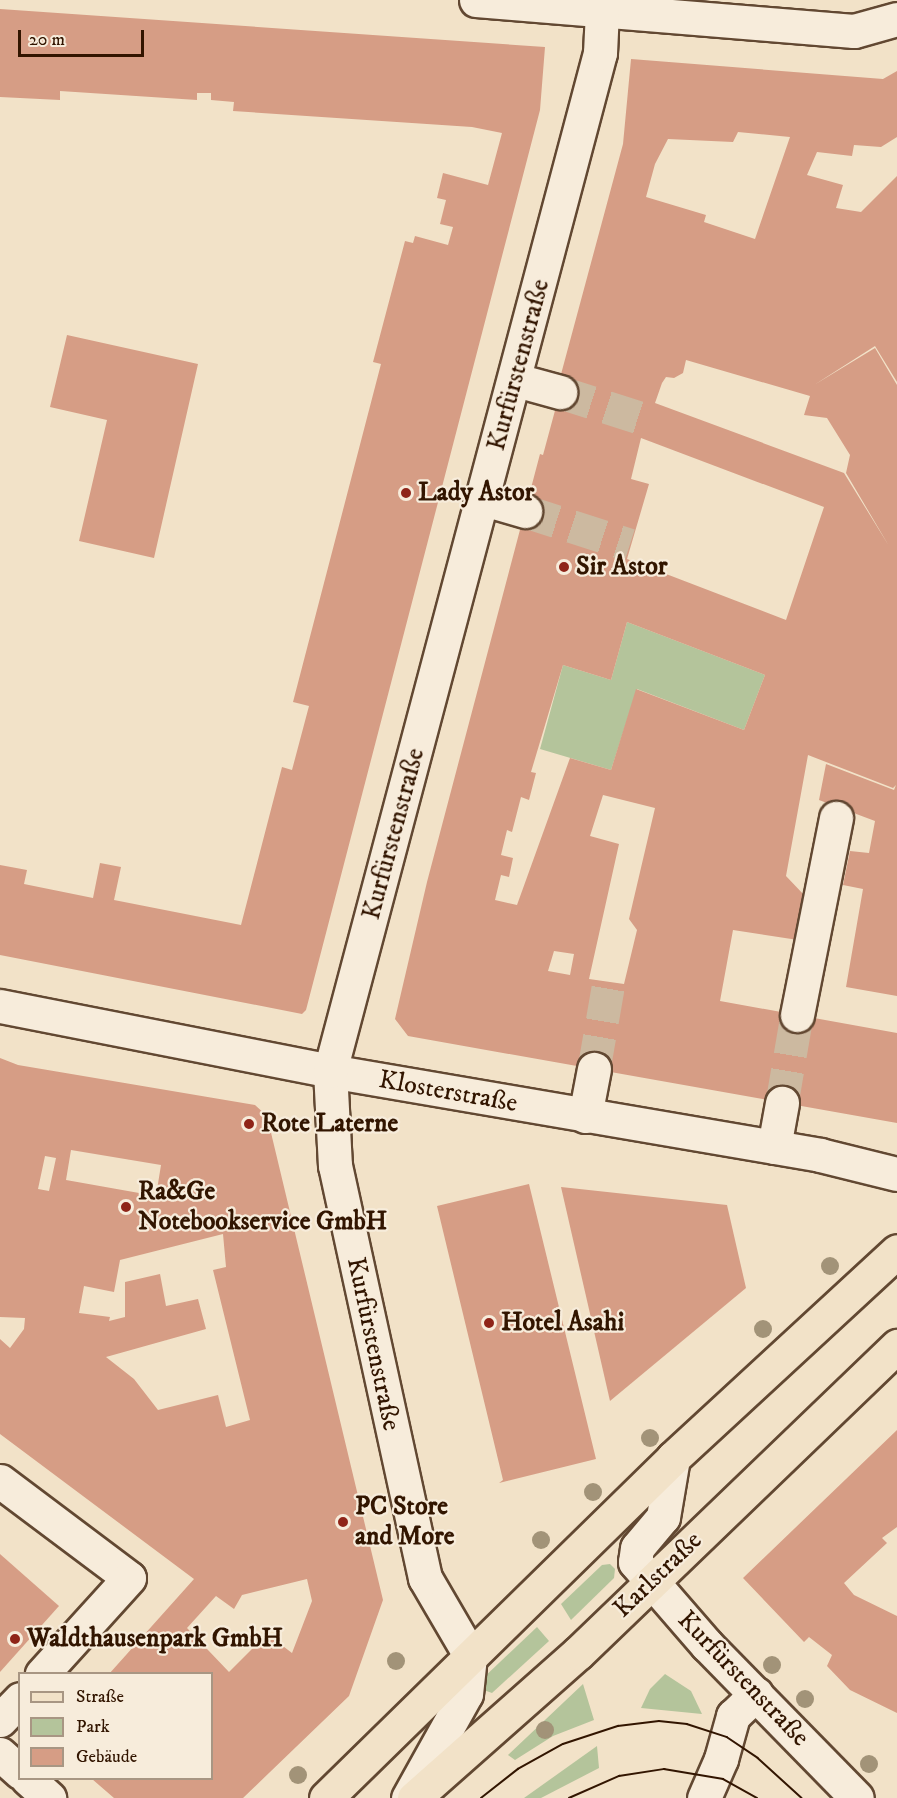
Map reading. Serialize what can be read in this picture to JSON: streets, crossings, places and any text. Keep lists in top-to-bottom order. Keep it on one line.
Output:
{"streets":{"main road":["Karlstraße"],"street":["Kurfürstenstraße","Klosterstraße"]},"crossings":[["Kurfürstenstraße","Klosterstraße"],["Kurfürstenstraße","Karlstraße"]],"places":["Lady Astor","Sir Astor","Rote Laterne","Ra&Ge Notebookservice GmbH","Hotel Asahi","PC Store and More","Waldthausenpark GmbH"],"legend":["Straße","Park","Gebäude"],"scale_bar":"20 m"}
